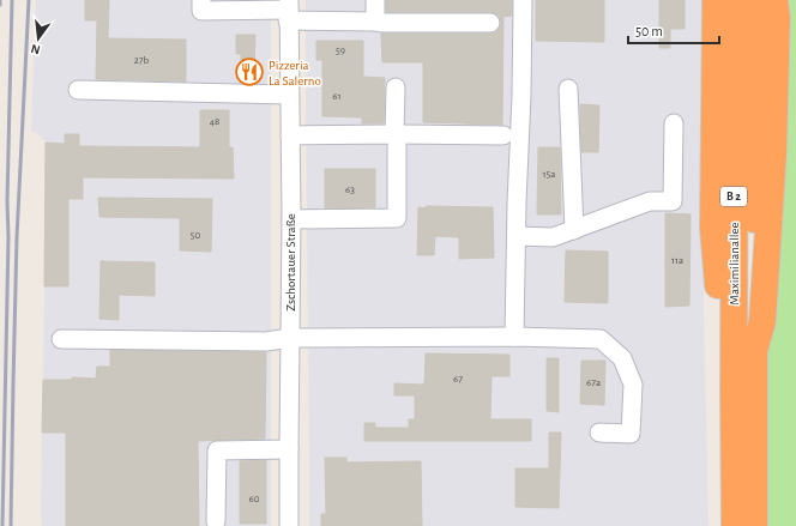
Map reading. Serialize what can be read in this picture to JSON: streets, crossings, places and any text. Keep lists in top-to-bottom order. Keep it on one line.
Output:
{"streets":{"highway":["B 2","Maximilianallee"],"street":["Zschortauer Straße"]},"crossings":[["B 2","Maximilianallee"]],"places":{"restaurant":["Pizzeria La Salerno"]},"house_numbers":["59","27b","61","48","15a","63","50","11a","67","67a","60"],"scale_bar":"50 m","north":"bottom"}
